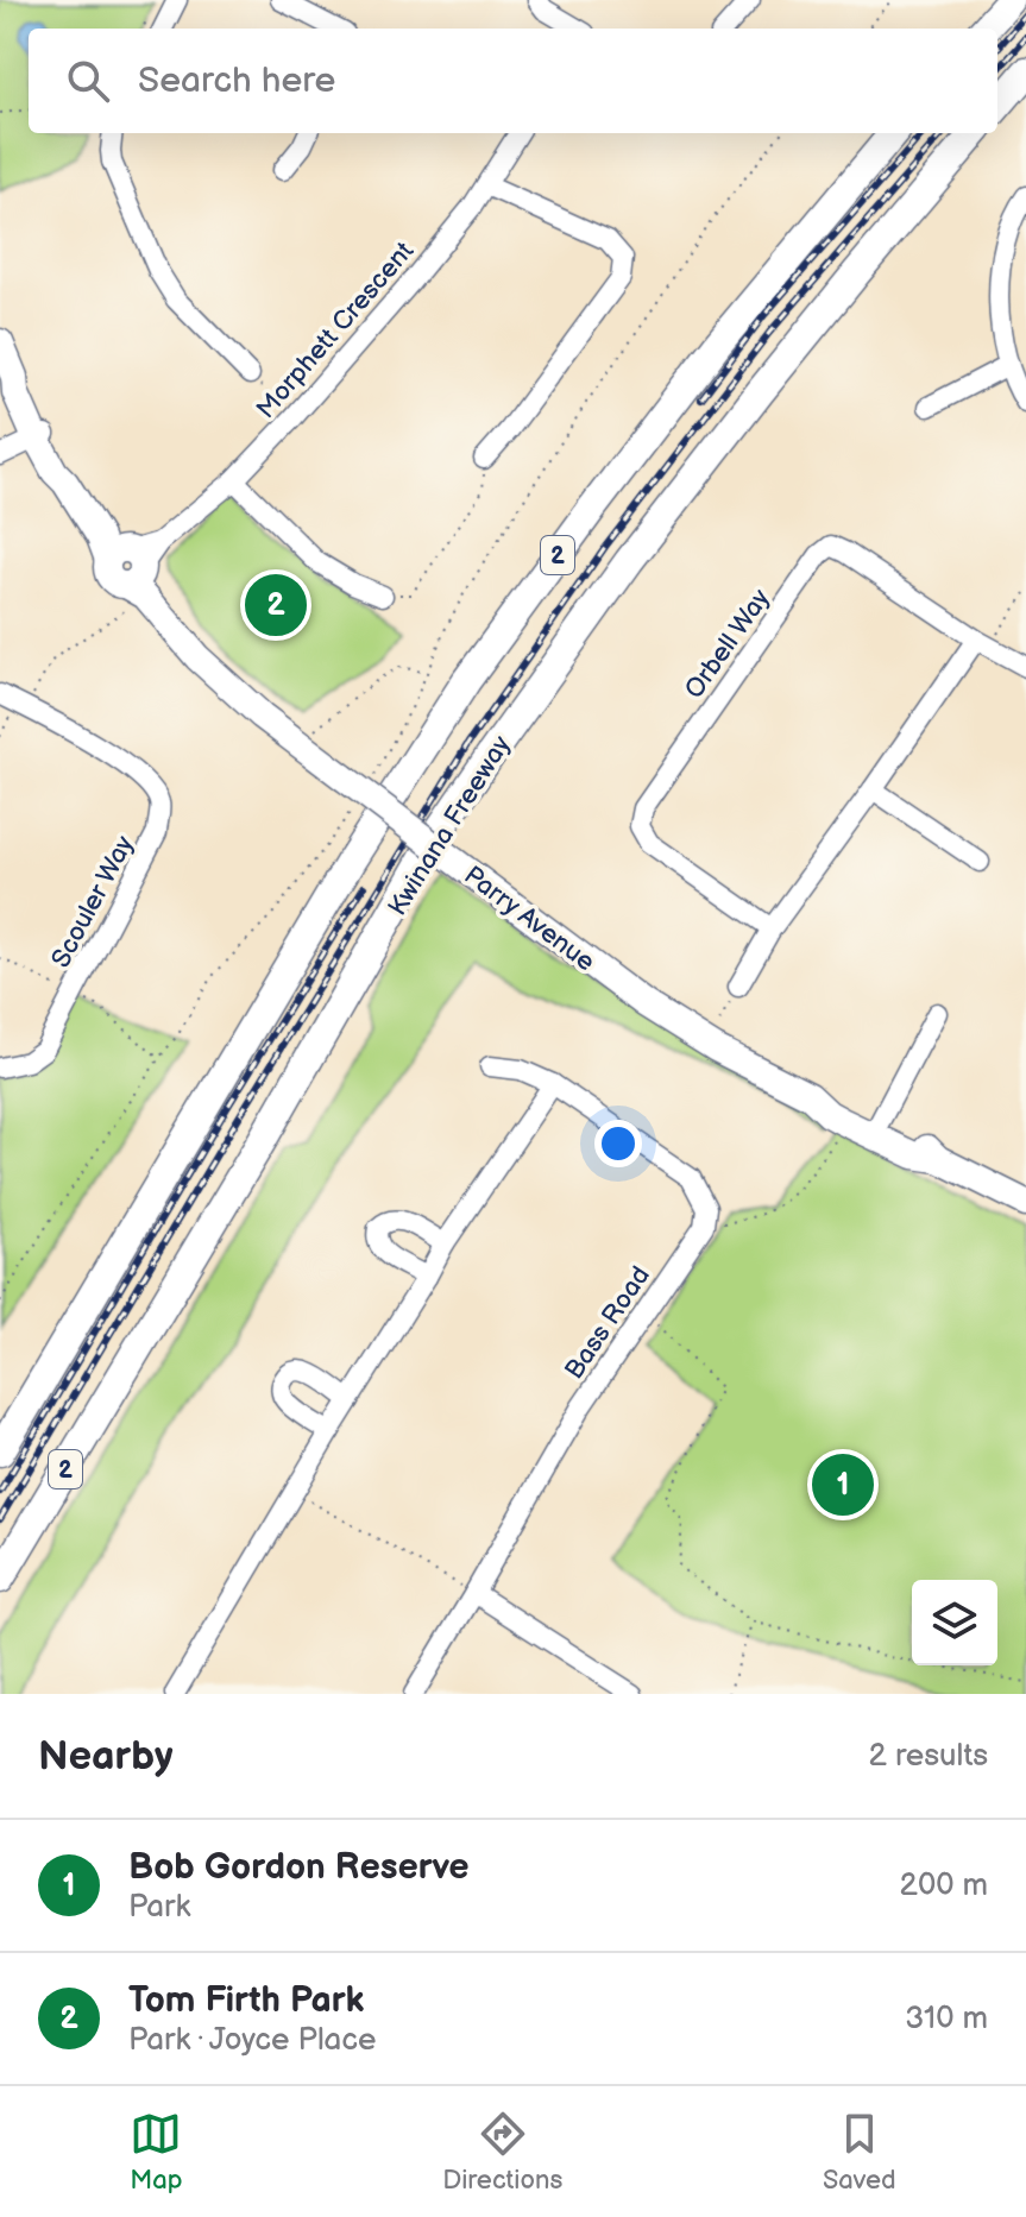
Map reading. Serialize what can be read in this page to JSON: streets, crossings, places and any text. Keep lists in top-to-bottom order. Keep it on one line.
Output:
{"streets":{"highway":["2","Kwinana Freeway"],"main road":["Parry Avenue"],"street":["Morphett Crescent","Orbell Way","Scouler Way","Bass Road"]},"crossings":[["Morphett Crescent","Parry Avenue"]],"page":{"search":"Search here","pins":["2","1"],"heading":["Nearby","2 results"],"list":[{"mark":"1","name":"Bob Gordon Reserve","note":"Park","value":"200 m"},{"mark":"2","name":"Tom Firth Park","note":"Park · Joyce Place","value":"310 m"}],"nav":["Map","Directions","Saved"]}}
